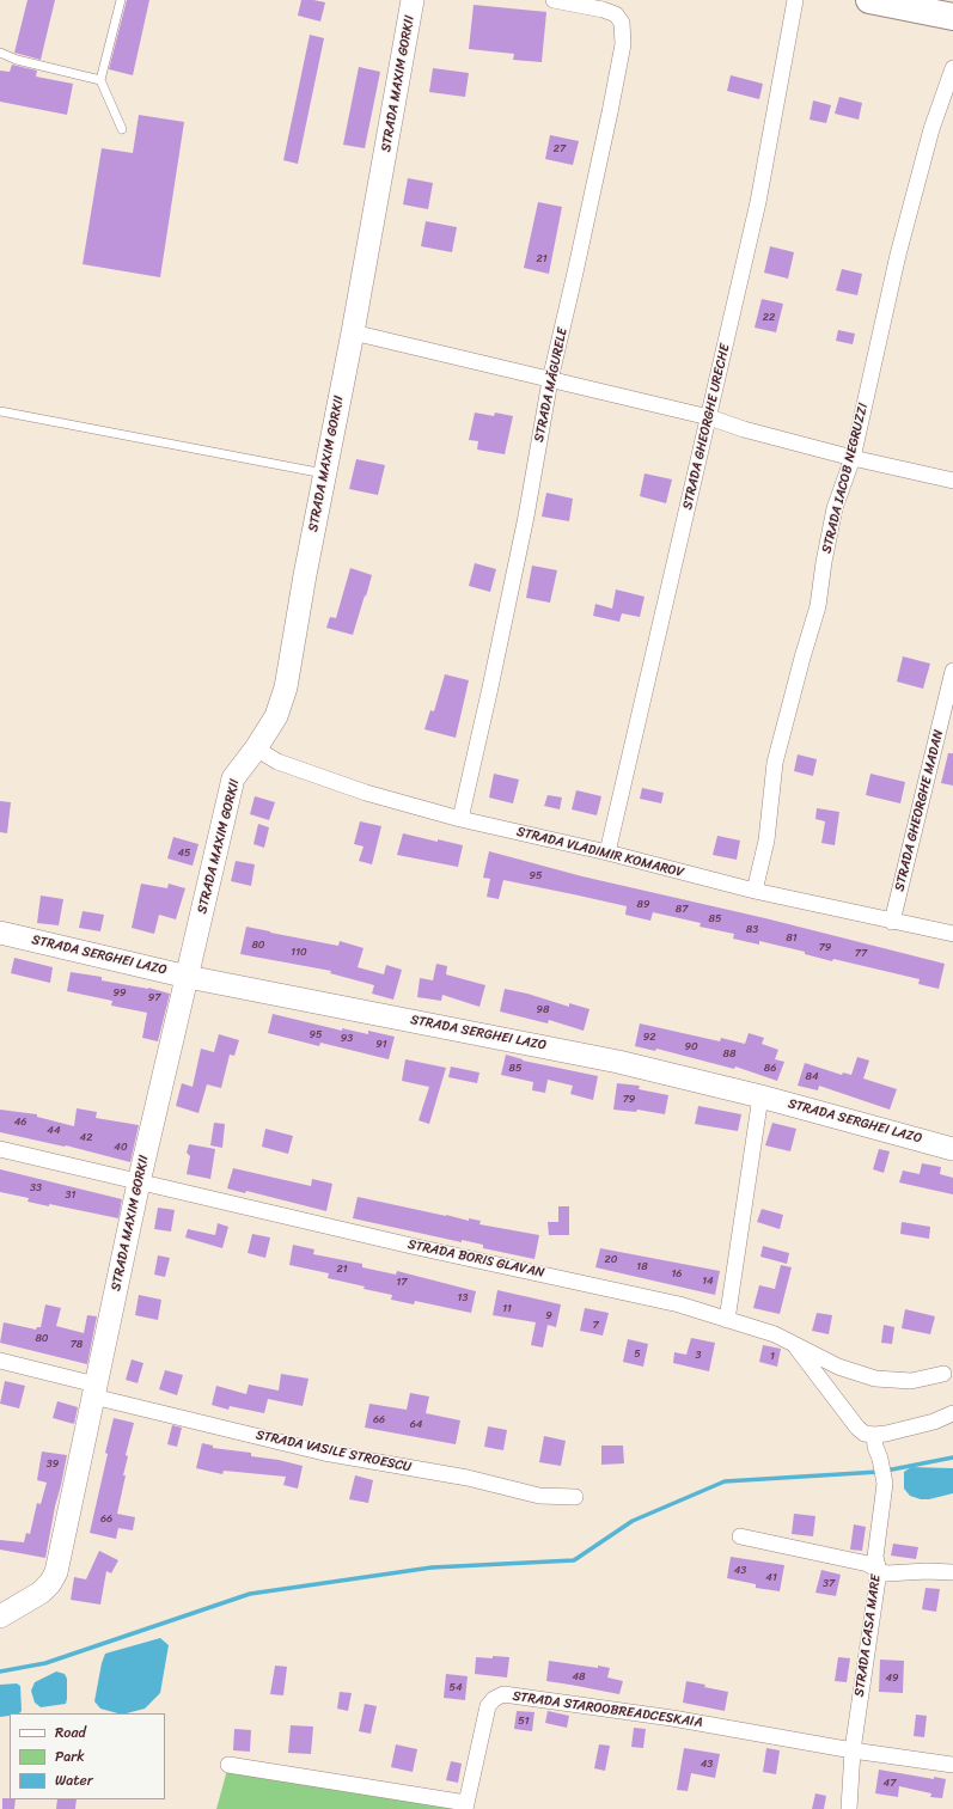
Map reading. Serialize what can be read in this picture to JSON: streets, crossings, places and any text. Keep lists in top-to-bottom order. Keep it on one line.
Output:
{"streets":{"street":["STRADA MAXIM GORKII","STRADA MĂGURELE","STRADA GHEORGHE URECHE","STRADA IACOB NEGRUZZI","STRADA GHEORGHE MADAN","STRADA VLADIMIR KOMAROV","STRADA SERGHEI LAZO","STRADA BORIS GLAVAN","STRADA VASILE STROESCU","STRADA CASA MARE","STRADA STAROOBREADCESKAIA"]},"crossings":[["STRADA MAXIM GORKII","STRADA VLADIMIR KOMAROV"],["STRADA MAXIM GORKII","STRADA SERGHEI LAZO"],["STRADA MAXIM GORKII","STRADA BORIS GLAVAN"],["STRADA MAXIM GORKII","STRADA VASILE STROESCU"],["STRADA MĂGURELE","STRADA VLADIMIR KOMAROV"],["STRADA GHEORGHE URECHE","STRADA VLADIMIR KOMAROV"],["STRADA IACOB NEGRUZZI","STRADA VLADIMIR KOMAROV"],["STRADA GHEORGHE MADAN","STRADA VLADIMIR KOMAROV"],["STRADA CASA MARE","STRADA STAROOBREADCESKAIA"]],"house_numbers":["27","21","22","45","95","89","87","85","83","81","80","79","110","77","99","97","98","95","92","93","91","90","88","85","86","84","79","46","44","42","40","33","31","20","18","21","16","14","17","13","11","9","7","80","78","5","3","1","66","64","39","66","43","41","37","48","49","54","51","43","47"],"legend":["Road","Park","Water"]}
